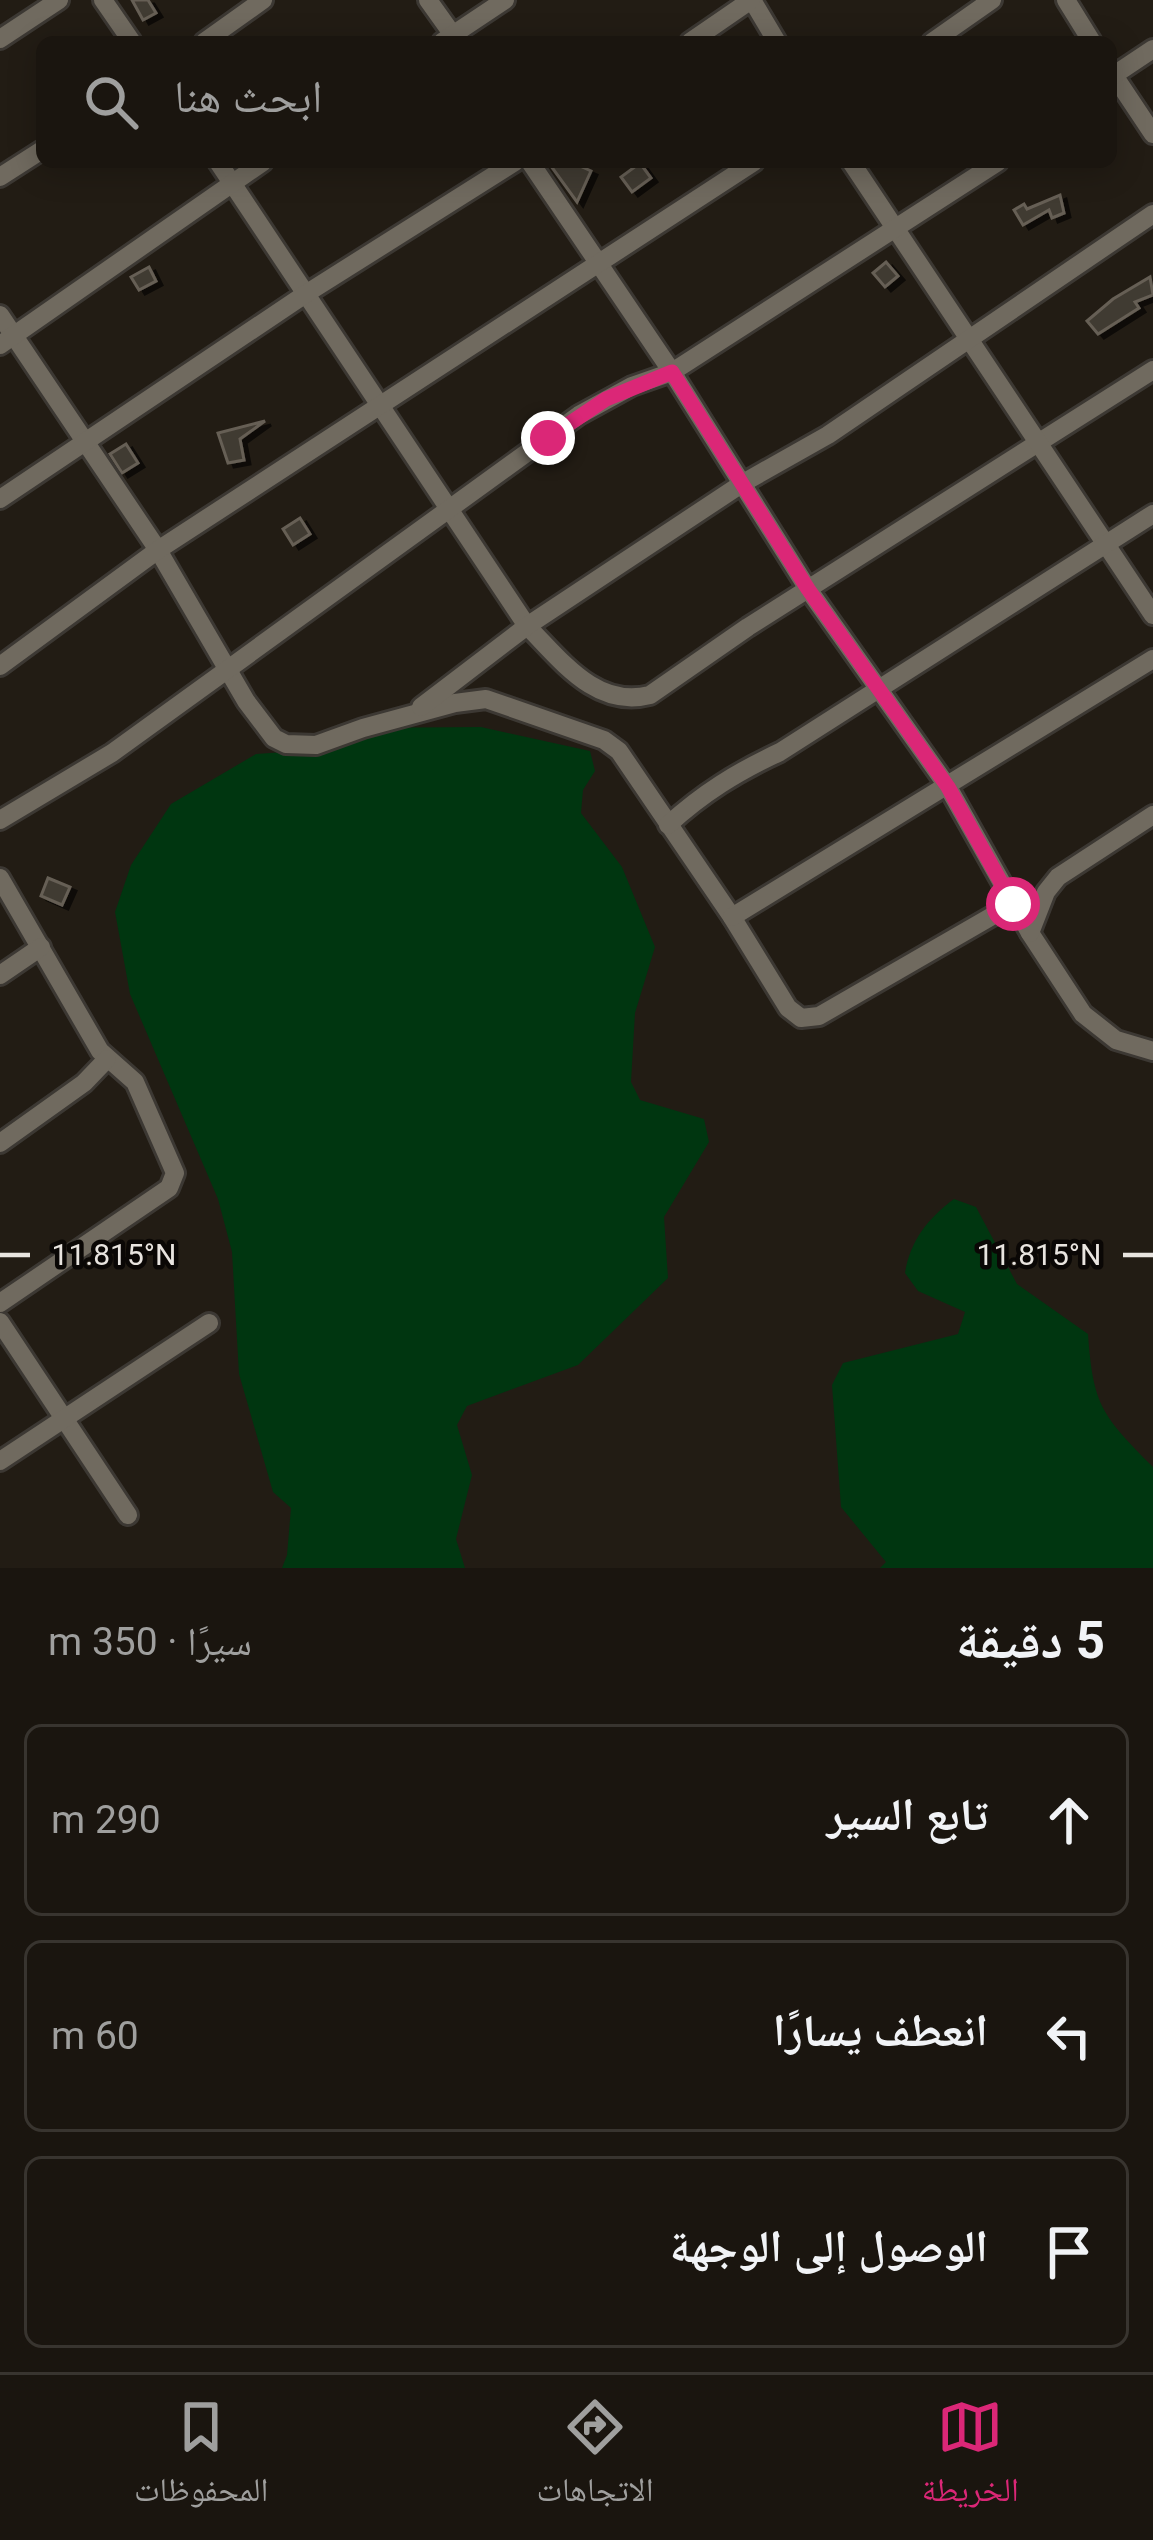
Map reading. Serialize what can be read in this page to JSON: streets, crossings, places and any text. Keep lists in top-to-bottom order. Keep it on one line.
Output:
{"page":{"search":"ابحث هنا","heading":["5 دقيقة","سيرًا · 350 m"],"list":[["تابع السير","290 m"],["انعطف يسارًا","60 m"],"الوصول إلى الوجهة"],"nav":["الخريطة","الاتجاهات","المحفوظات"]},"coordinates":["11.815°N"]}
